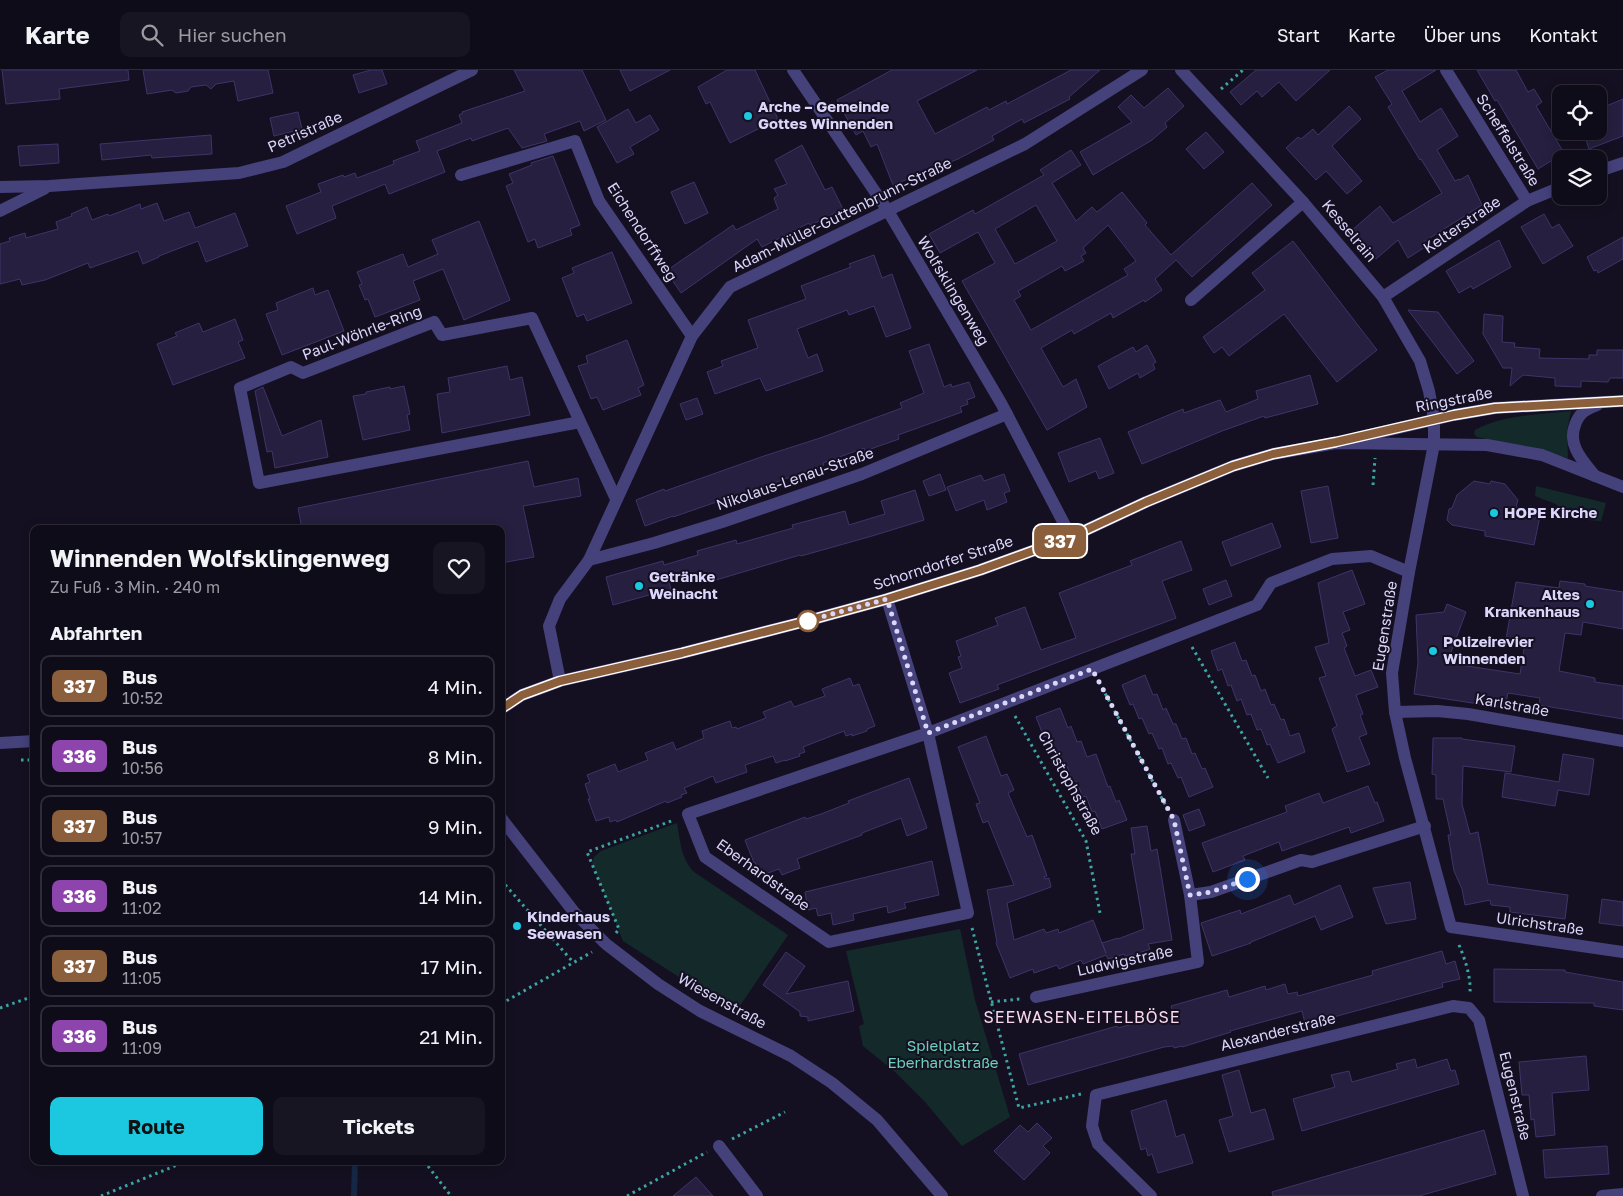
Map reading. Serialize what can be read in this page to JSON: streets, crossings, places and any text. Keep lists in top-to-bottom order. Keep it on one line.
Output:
{"streets":{"street":["Petristraße","Scheffelstraße","Adam-Müller-Guttenbrunn-Straße","Kelterstraße","Kesselrain","Eichendorffweg","Wolfsklingenweg","Paul-Wöhrle-Ring","Ringstraße","Nikolaus-Lenau-Straße","Schorndorfer Straße","Eugenstraße","Karlstraße","Eberhardstraße","Ulrichstraße","Ludwigstraße","Wiesenstraße","Alexanderstraße"],"path":["Christophstraße"]},"crossings":[["Scheffelstraße","Kelterstraße"],["Adam-Müller-Guttenbrunn-Straße","Eichendorffweg"],["Adam-Müller-Guttenbrunn-Straße","Wolfsklingenweg"],["Adam-Müller-Guttenbrunn-Straße","Paul-Wöhrle-Ring"],["Adam-Müller-Guttenbrunn-Straße","Nikolaus-Lenau-Straße"],["Adam-Müller-Guttenbrunn-Straße","Schorndorfer Straße"],["Kelterstraße","Kesselrain"],["Kesselrain","Ringstraße"],["Kesselrain","Schorndorfer Straße"],["Kesselrain","Eugenstraße"],["Wolfsklingenweg","Nikolaus-Lenau-Straße"],["Wolfsklingenweg","Schorndorfer Straße"],["Ringstraße","Schorndorfer Straße"],["Schorndorfer Straße","Eugenstraße"],["Eugenstraße","Karlstraße"],["Eugenstraße","Ulrichstraße"],["Eugenstraße","Alexanderstraße"]],"districts":["SEEWASEN-EITELBÖSE"],"parks":["Spielplatz Eberhardstraße"],"places":["Arche – Gemeinde Gottes Winnenden","HOPE Kirche","Getränke Weinacht","Altes Krankenhaus","Polizeirevier Winnenden","Kinderhaus Seewasen"],"lines":["bus line 337"],"page":{"header":"Karte","search":"Hier suchen","nav":["Start","Karte","Über uns","Kontakt"],"on_map":"337","heading":[["Winnenden Wolfsklingenweg","Zu Fuß · 3 Min. · 240 m"],"Abfahrten"],"list":[{"mark":"337","name":"Bus","note":"10:52","value":"4 Min."},{"mark":"336","name":"Bus","note":"10:56","value":"8 Min."},{"mark":"337","name":"Bus","note":"10:57","value":"9 Min."},{"mark":"336","name":"Bus","note":"11:02","value":"14 Min."},{"mark":"337","name":"Bus","note":"11:05","value":"17 Min."},{"mark":"336","name":"Bus","note":"11:09","value":"21 Min."}],"buttons":["Route","Tickets"]}}
